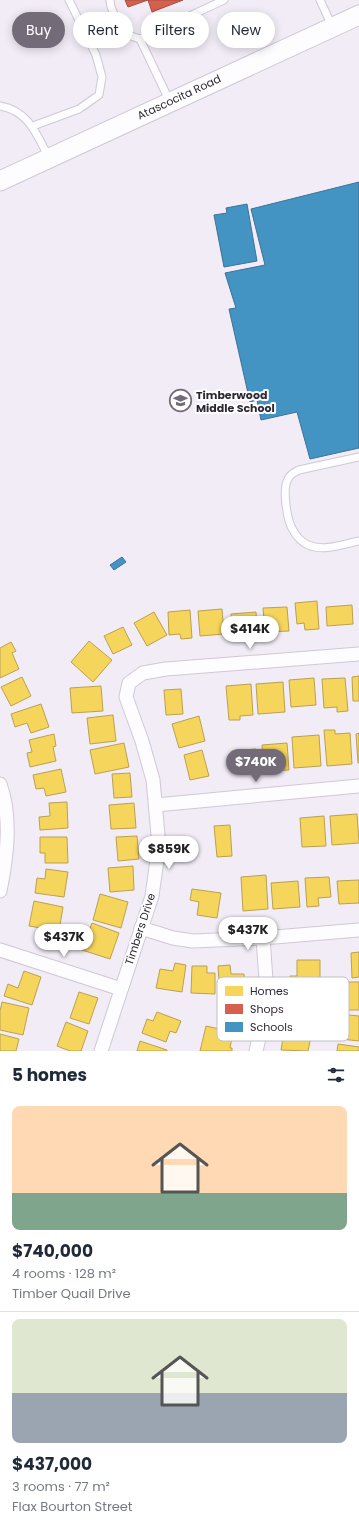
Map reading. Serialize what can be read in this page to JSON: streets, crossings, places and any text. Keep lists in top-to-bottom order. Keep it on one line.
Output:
{"streets":{"main road":["Atascocita Road"],"street":["Timbers Drive"]},"places":{"school or university":["Timberwood Middle School"]},"legend":["Homes","Shops","Schools"],"page":{"chip":["Buy","Rent","Filters","New"],"price":["$414K","$740K","$859K","$437K","$437K"],"heading":"5 homes","list":[{"name":"$740,000","note":"4 rooms · 128 m² · Timber Quail Drive"},{"name":"$437,000","note":"3 rooms · 77 m² · Flax Bourton Street"}]}}
